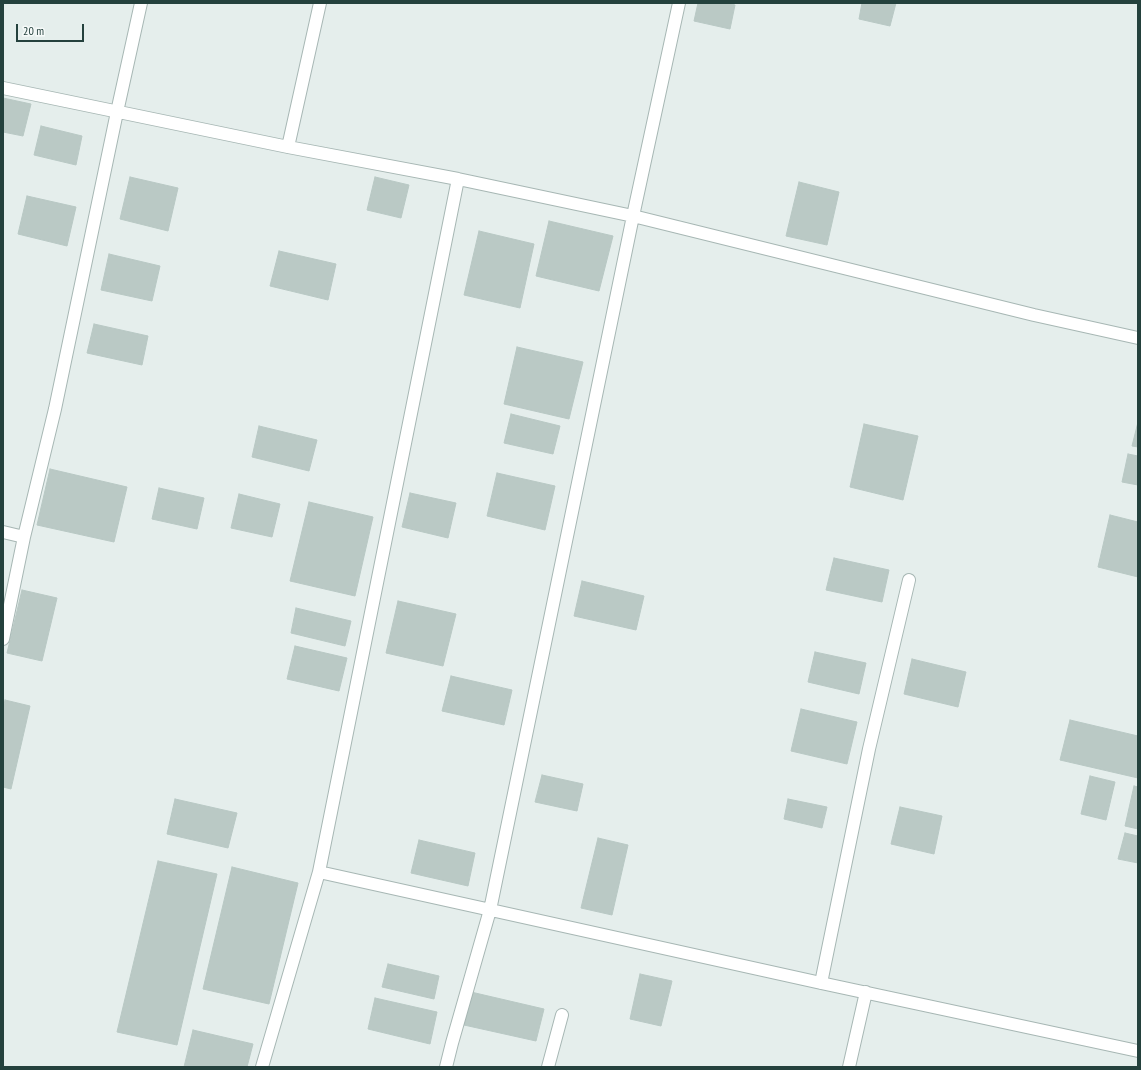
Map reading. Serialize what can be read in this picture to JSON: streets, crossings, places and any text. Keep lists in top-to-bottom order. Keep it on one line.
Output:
{"scale_bar":"20 m"}
